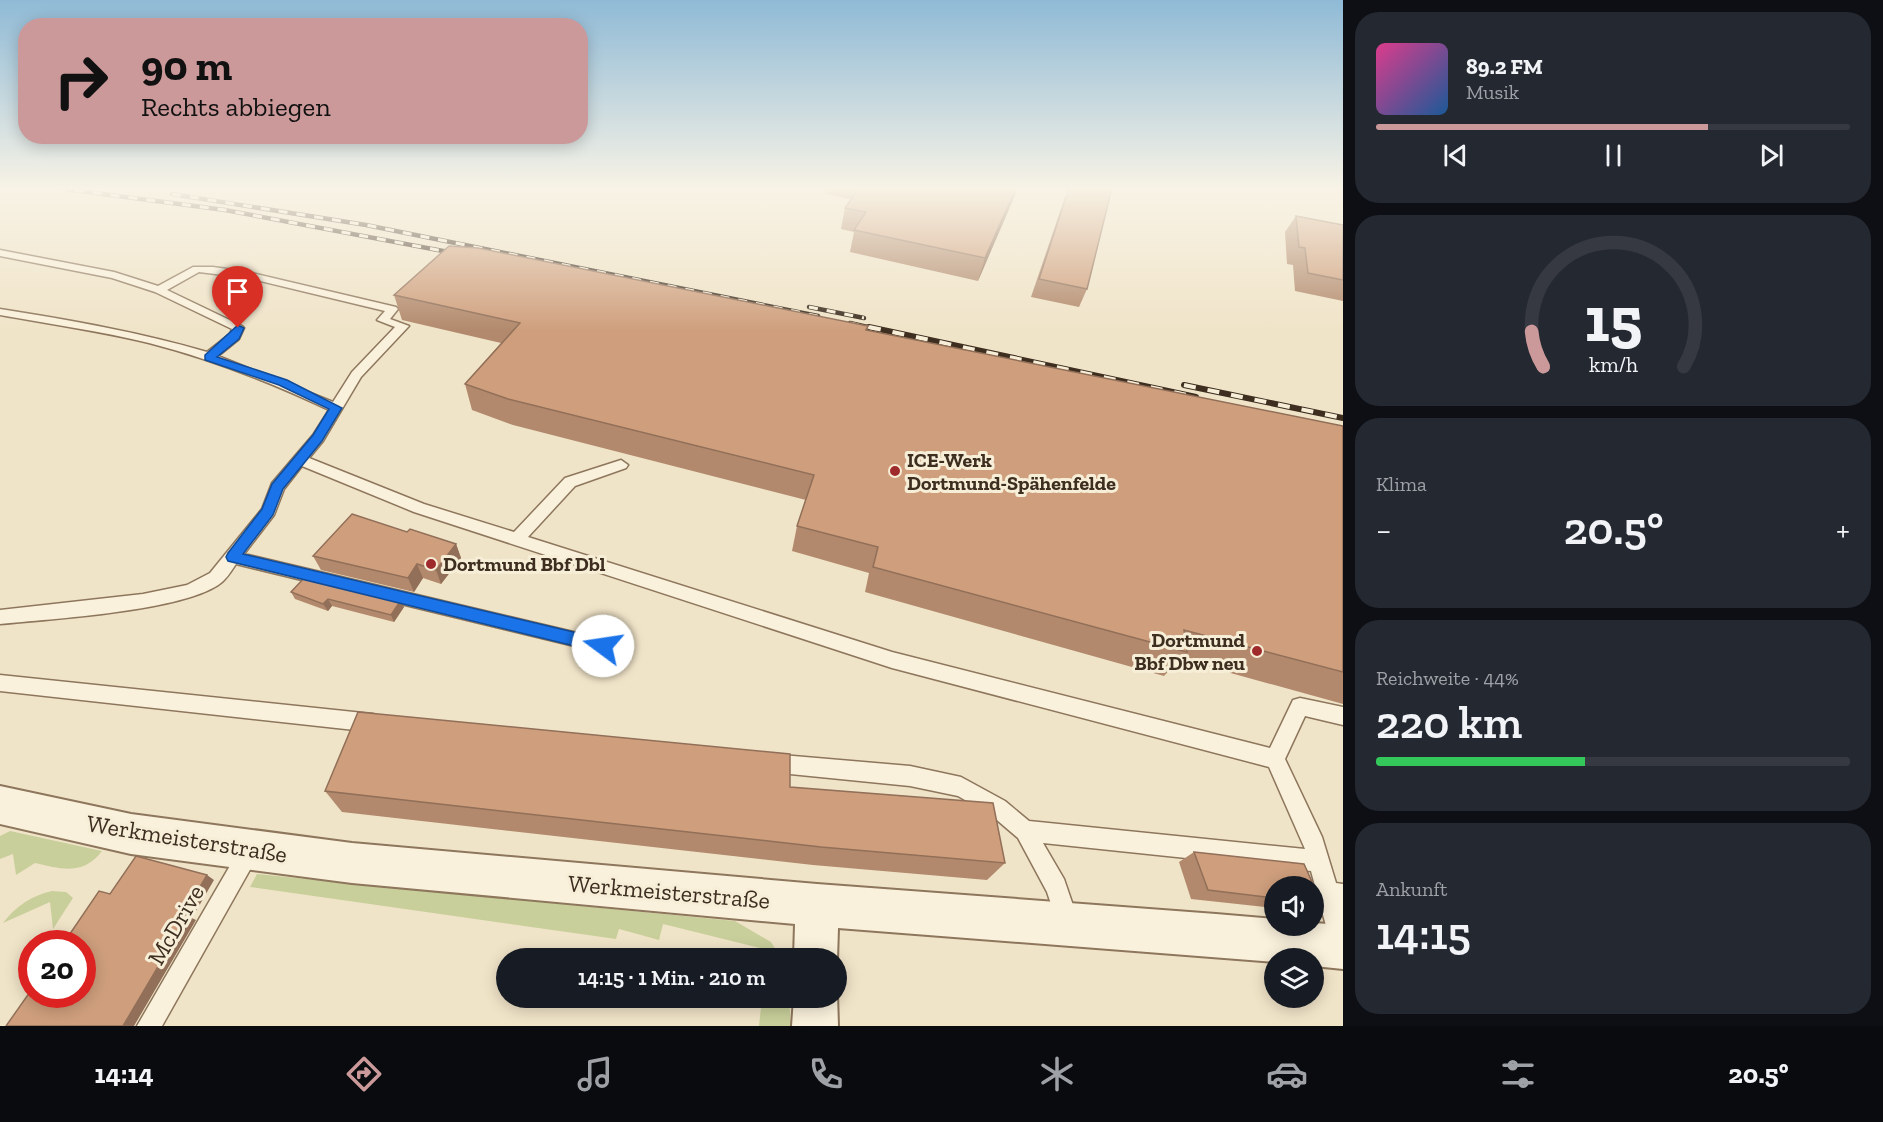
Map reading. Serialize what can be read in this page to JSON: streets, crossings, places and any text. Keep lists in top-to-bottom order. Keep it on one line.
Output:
{"streets":{"street":["Werkmeisterstraße"],"lane":["McDrive"]},"crossings":[["Werkmeisterstraße","McDrive"]],"places":["ICE-Werk Dortmund-Spähenfelde","Dortmund Bbf Dbl","Dortmund Bbf Dbw neu"],"page":{"turn":["90 m","Rechts abbiegen"],"song":["89.2 FM","Musik"],"tile":["Klima",["Reichweite · 44%","220 km"],["Ankunft","14:15"]],"heat":["−","20.5°","+"],"limit":"20","trip":"14:15 · 1 Min. · 210 m","tabs":["14:14","20.5°"],"gauge":["15","km/h"]}}
